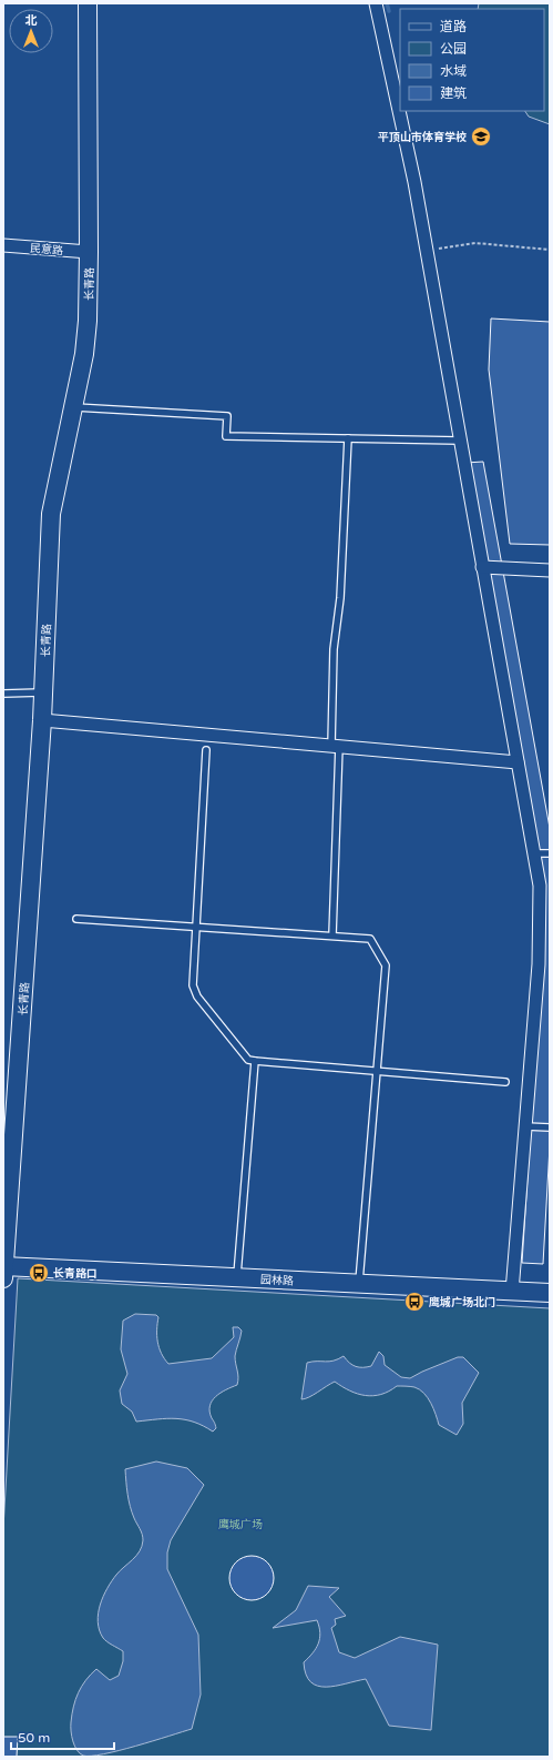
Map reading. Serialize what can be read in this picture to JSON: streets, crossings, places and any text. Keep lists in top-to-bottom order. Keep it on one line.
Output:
{"streets":{"street":["民意路","长青路","园林路"]},"crossings":[["民意路","长青路"],["长青路","园林路"]],"parks":["鹰城广场"],"places":{"school or university":["平顶山市体育学校"],"bus stop":["长青路口","鹰城广场北门"]},"legend":["道路","公园","水域","建筑"],"scale_bar":"50 m","north":"top"}
